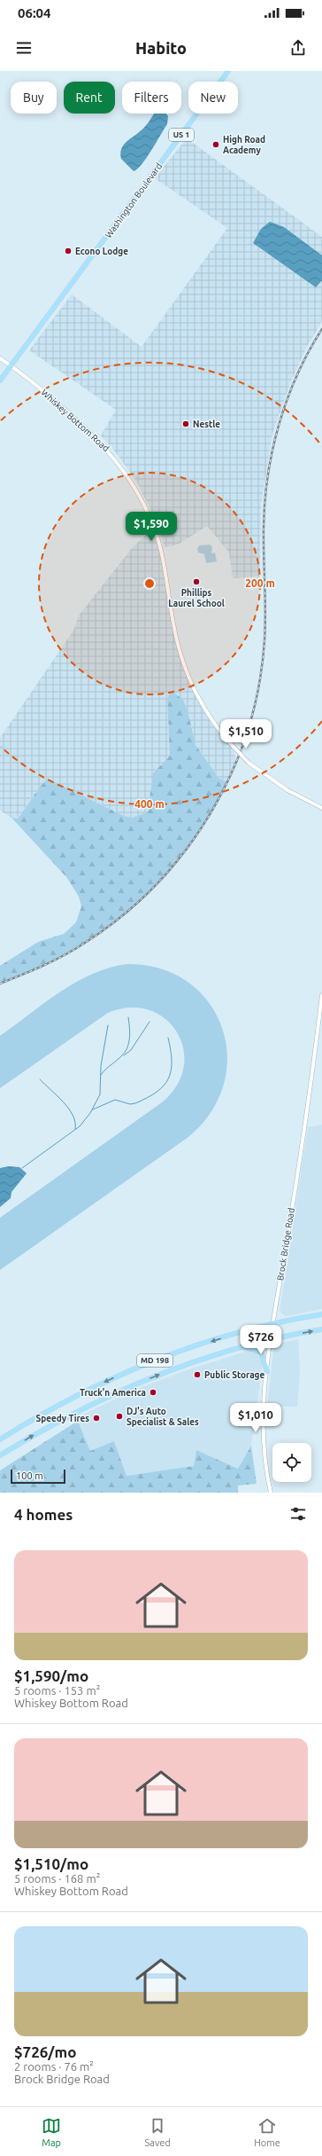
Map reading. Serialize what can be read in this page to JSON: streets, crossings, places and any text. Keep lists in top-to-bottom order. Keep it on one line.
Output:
{"streets":{"main road":["US 1","Washington Boulevard","MD 198"],"street":["Whiskey Bottom Road","Brock Bridge Road"]},"crossings":[["Washington Boulevard","Whiskey Bottom Road"],["Brock Bridge Road","MD 198"]],"places":["High Road Academy","Econo Lodge","Nestle","Phillips Laurel School","Public Storage","Truck'n America","DJ's Auto Specialist & Sales","Speedy Tires"],"scale_bar":"100 m","page":{"status":"06:04","header":"Habito","chip":["Buy","Rent","Filters","New"],"price":["$1,590","$1,510","$726","$1,010"],"scale":"100 m","heading":"4 homes","list":[{"name":"$1,590/mo","note":"5 rooms · 153 m² · Whiskey Bottom Road"},{"name":"$1,510/mo","note":"5 rooms · 168 m² · Whiskey Bottom Road"},{"name":"$726/mo","note":"2 rooms · 76 m² · Brock Bridge Road"}],"tabs":["Map","Saved","Home"]},"rings":["200 m","400 m"]}
